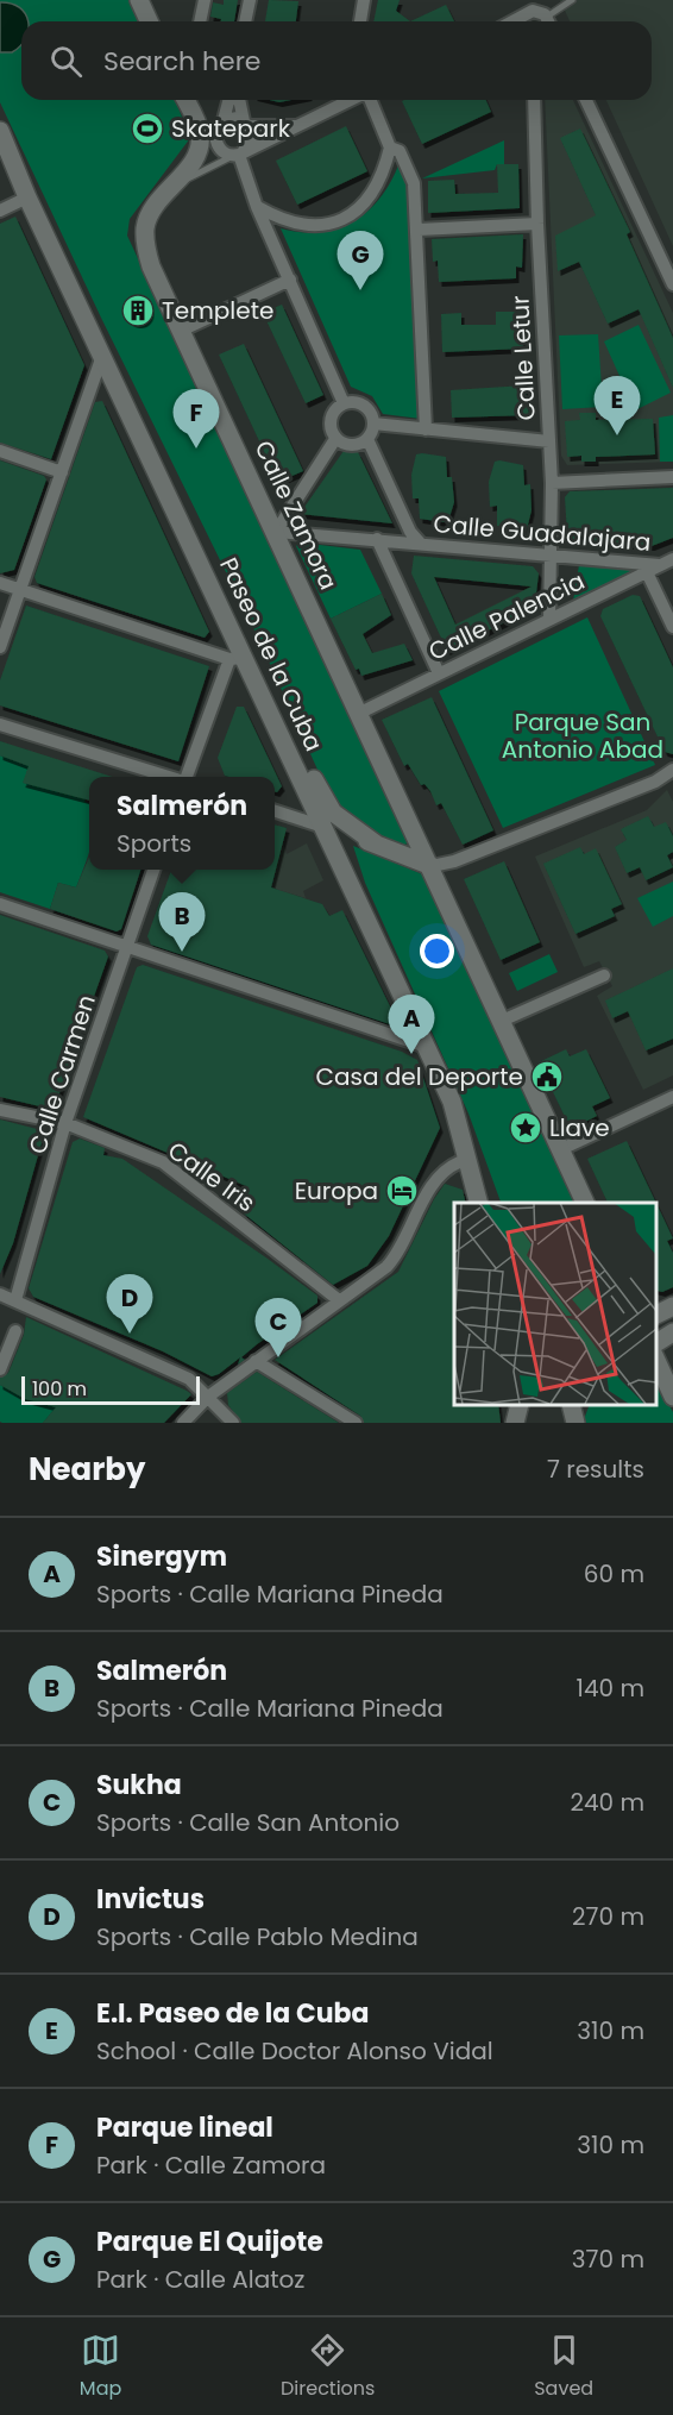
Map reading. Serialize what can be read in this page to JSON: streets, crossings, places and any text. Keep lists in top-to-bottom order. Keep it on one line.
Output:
{"streets":{"main road":["Calle Zamora","Paseo de la Cuba"],"street":["Calle Letur","Calle Guadalajara","Calle Palencia","Calle Carmen","Calle Iris"]},"crossings":[["Calle Letur","Calle Guadalajara"],["Calle Letur","Calle Palencia"],["Calle Zamora","Calle Guadalajara"],["Calle Zamora","Calle Palencia"],["Calle Guadalajara","Calle Palencia"],["Calle Carmen","Calle Iris"]],"parks":["Parque San Antonio Abad"],"places":{"sports":["Skatepark"],"building":["Templete"],"public building":["Casa del Deporte"],"place":["Llave"],"hotel":["Europa"]},"scale_bar":"100 m","page":{"search":"Search here","pins":["G","E","F","B","A","D","C"],"popup":["Salmerón","Sports"],"scale":"100 m","heading":["Nearby","7 results"],"list":[{"mark":"A","name":"Sinergym","note":"Sports · Calle Mariana Pineda","value":"60 m"},{"mark":"B","name":"Salmerón","note":"Sports · Calle Mariana Pineda","value":"140 m"},{"mark":"C","name":"Sukha","note":"Sports · Calle San Antonio","value":"240 m"},{"mark":"D","name":"Invictus","note":"Sports · Calle Pablo Medina","value":"270 m"},{"mark":"E","name":"E.I. Paseo de la Cuba","note":"School · Calle Doctor Alonso Vidal","value":"310 m"},{"mark":"F","name":"Parque lineal","note":"Park · Calle Zamora","value":"310 m"},{"mark":"G","name":"Parque El Quijote","note":"Park · Calle Alatoz","value":"370 m"}],"nav":["Map","Directions","Saved"]}}
